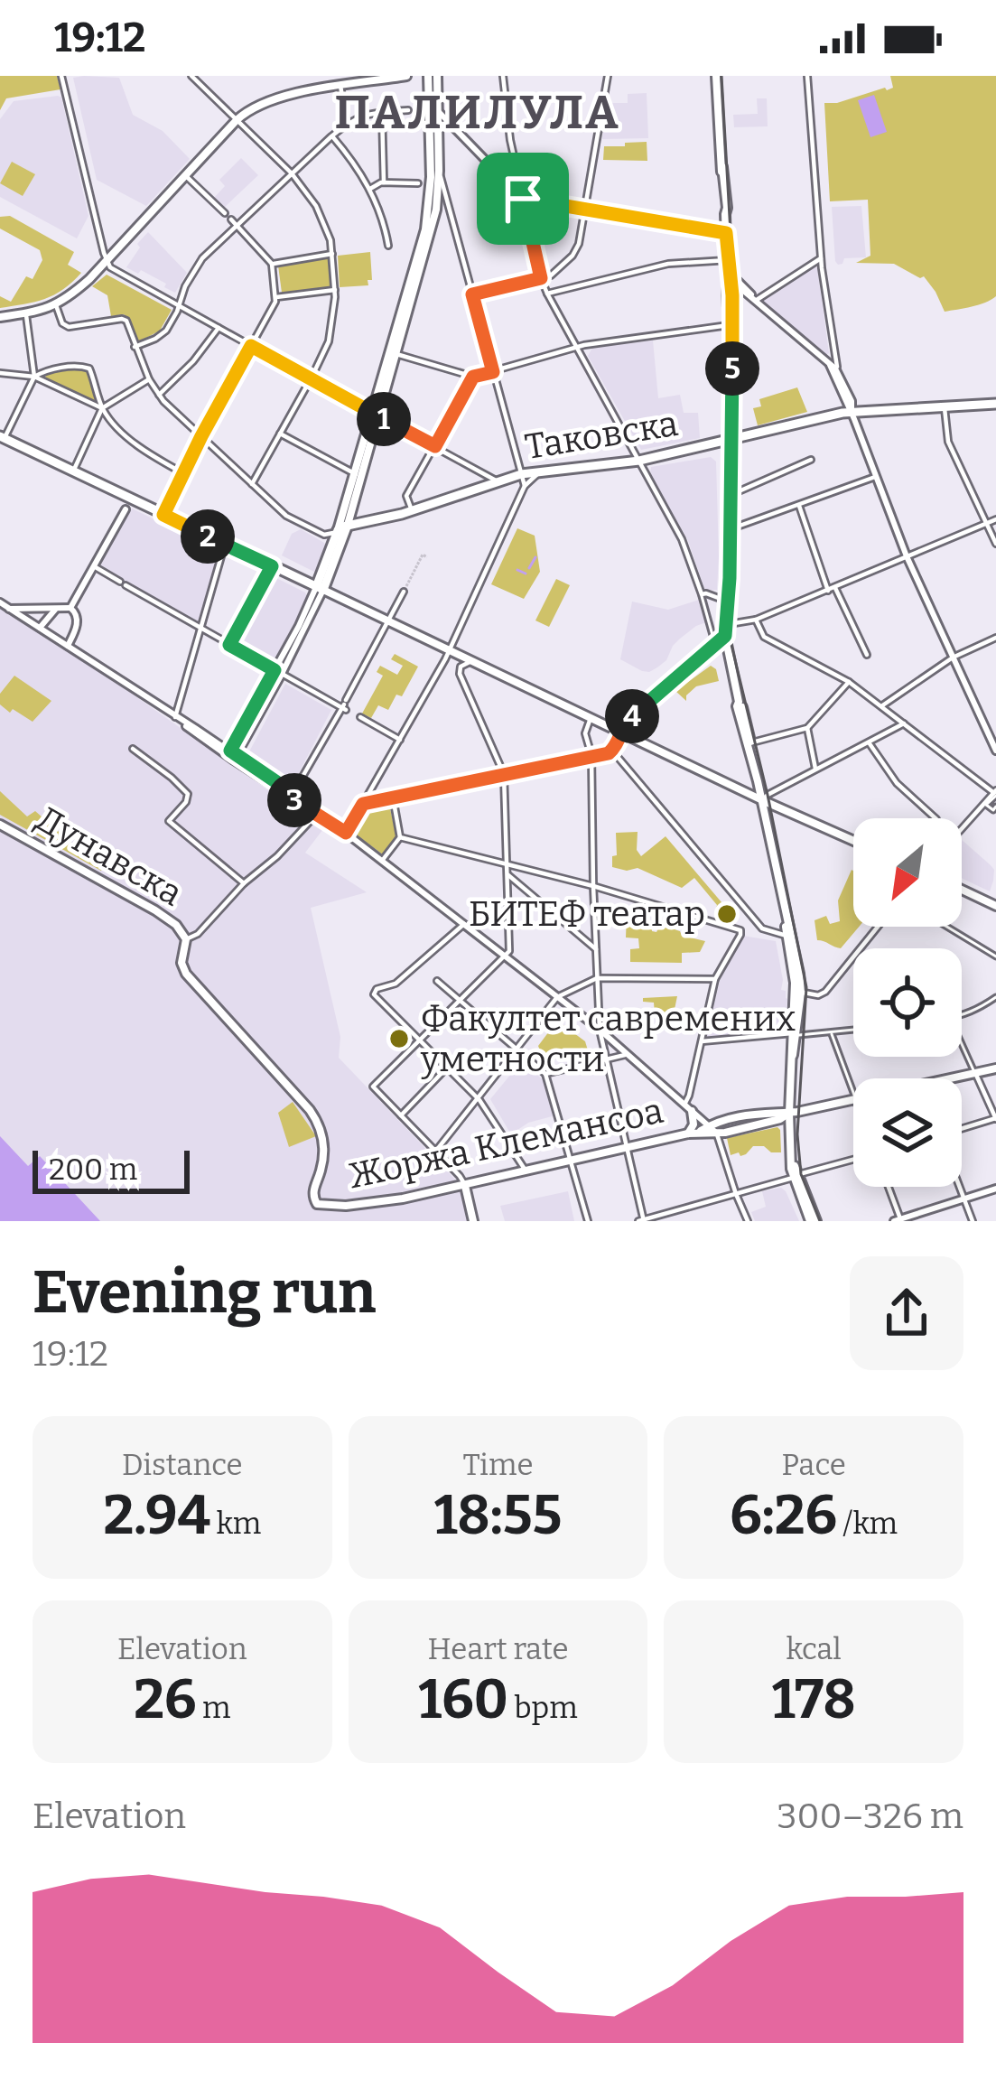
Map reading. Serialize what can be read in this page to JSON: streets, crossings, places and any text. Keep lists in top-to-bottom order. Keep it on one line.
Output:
{"streets":{"main road":["Таковска","Дунавска","Жоржа Клемансоа"]},"crossings":[["Дунавска","Жоржа Клемансоа"]],"districts":["ПАЛИЛУЛА"],"places":["БИТЕФ театар","Факултет савремених уметности"],"scale_bar":"200 m","north":"bottom left","page":{"status":"19:12","pins":["5","1","2","4","3"],"scale":"200 m","heading":["Evening run","19:12"],"stats":[["Distance","2.94 km"],["Time","18:55"],["Pace","6:26 /km"],["Elevation","26 m"],["Heart rate","160 bpm"],["kcal","178"]],"chart":["Elevation","300–326 m"]}}
